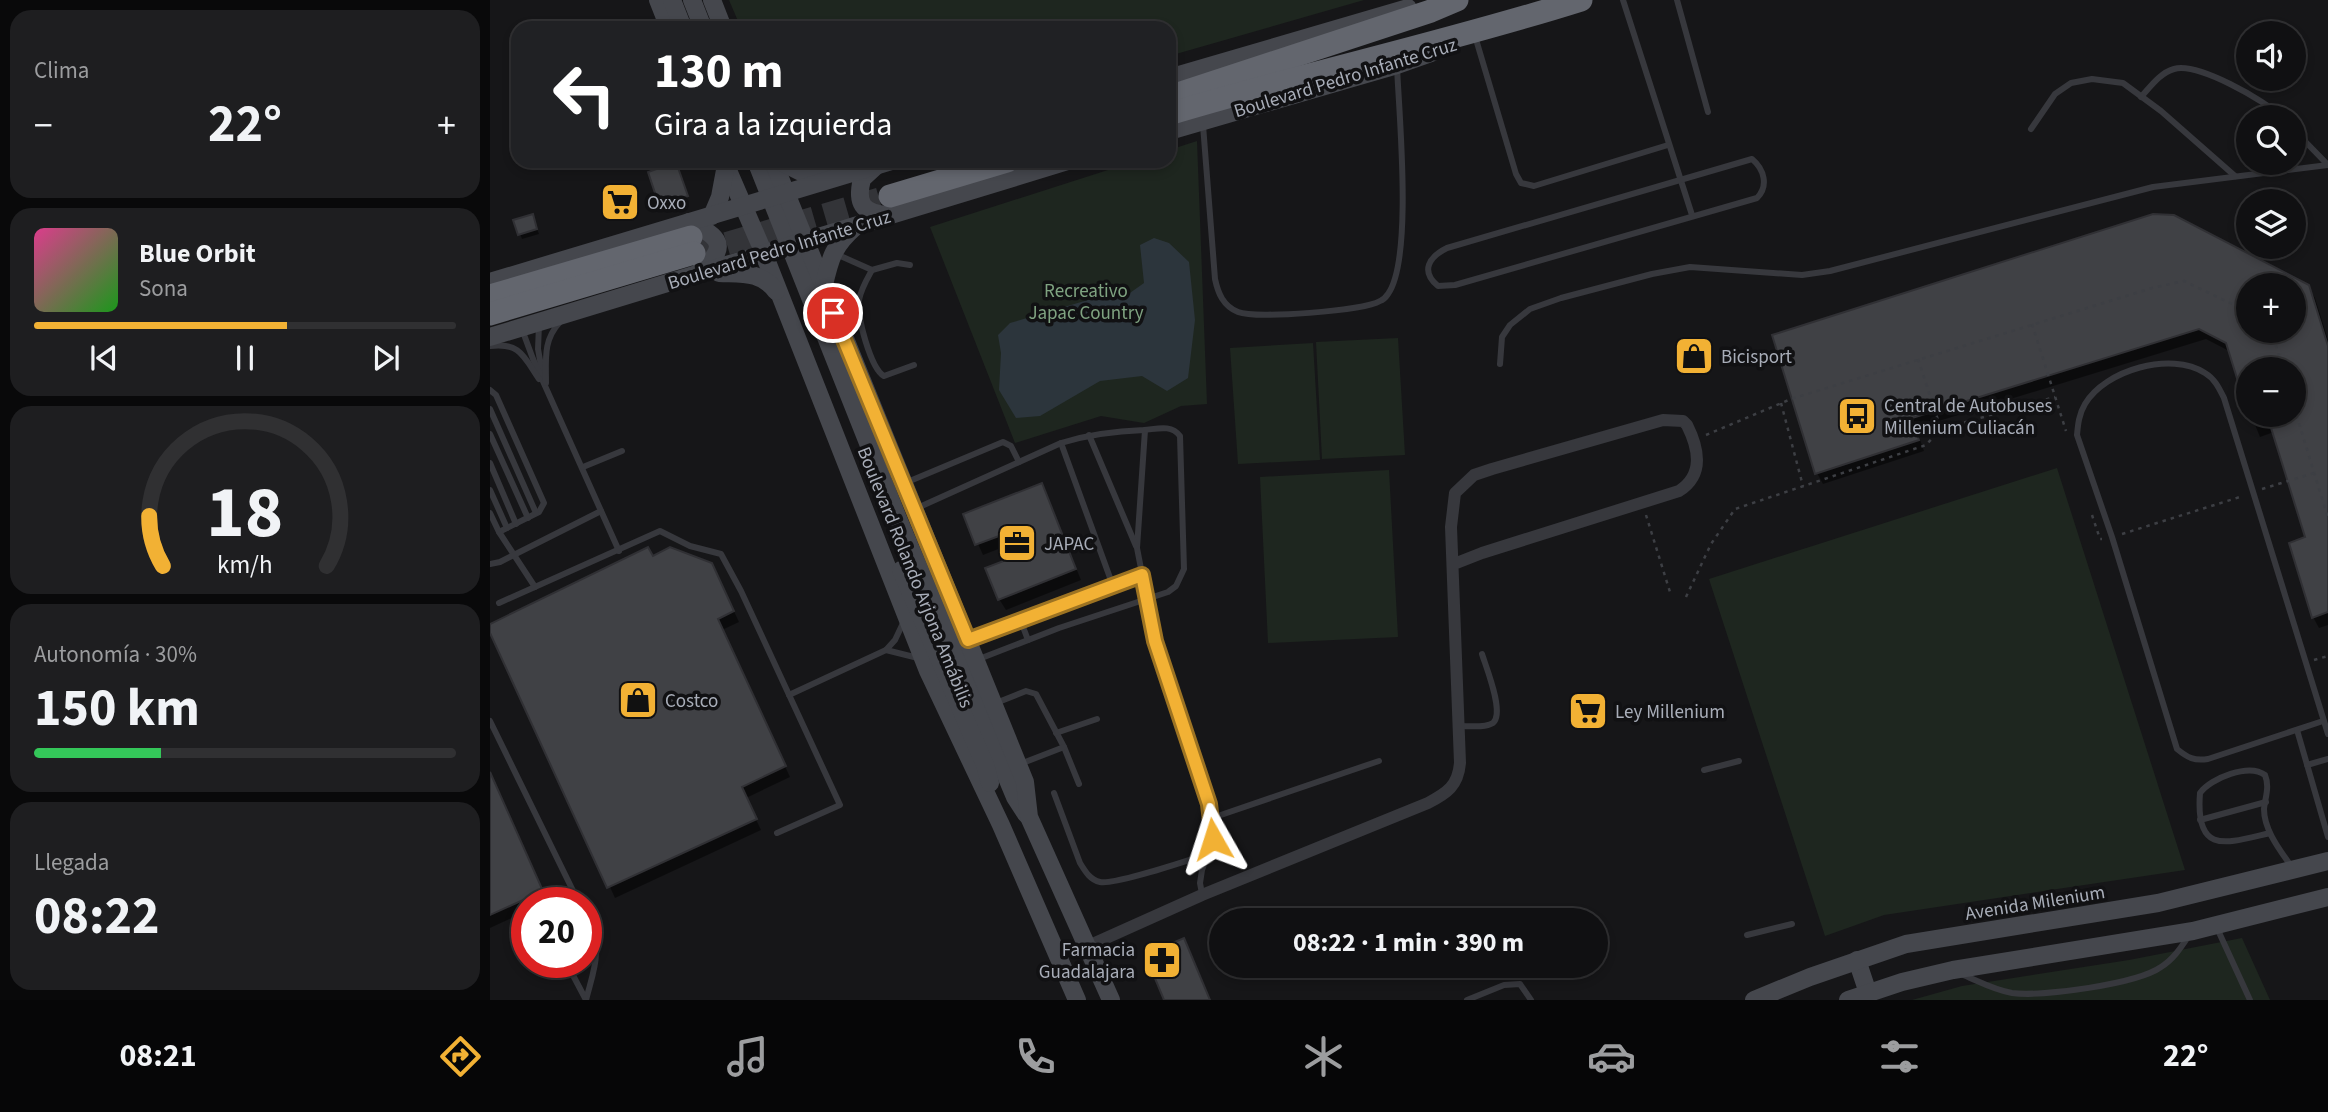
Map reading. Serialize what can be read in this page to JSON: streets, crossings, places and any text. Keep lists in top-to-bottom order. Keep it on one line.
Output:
{"streets":{"highway":["Boulevard Pedro Infante Cruz"],"street":["Boulevard Rolando Arjona Amábilis","Avenida Milenium"]},"crossings":[["Boulevard Pedro Infante Cruz","Boulevard Rolando Arjona Amábilis"]],"parks":["Recreativo Japac Country"],"places":{"supermarket":["Oxxo","Ley Millenium"],"shop":["Bicisport","Costco"],"bus stop":["Central de Autobuses Millenium Culiacán"],"office":["JAPAC"],"pharmacy":["Farmacia Guadalajara"]},"page":{"tile":["Clima",["Autonomía · 30%","150 km"],["Llegada","08:22"]],"map_buttons":["+","−"],"turn":["130 m","Gira a la izquierda"],"heat":["−","22°","+"],"song":["Blue Orbit","Sona"],"limit":"20","trip":"08:22 · 1 min · 390 m","tabs":["08:21","22°"],"gauge":["18","km/h"]}}
